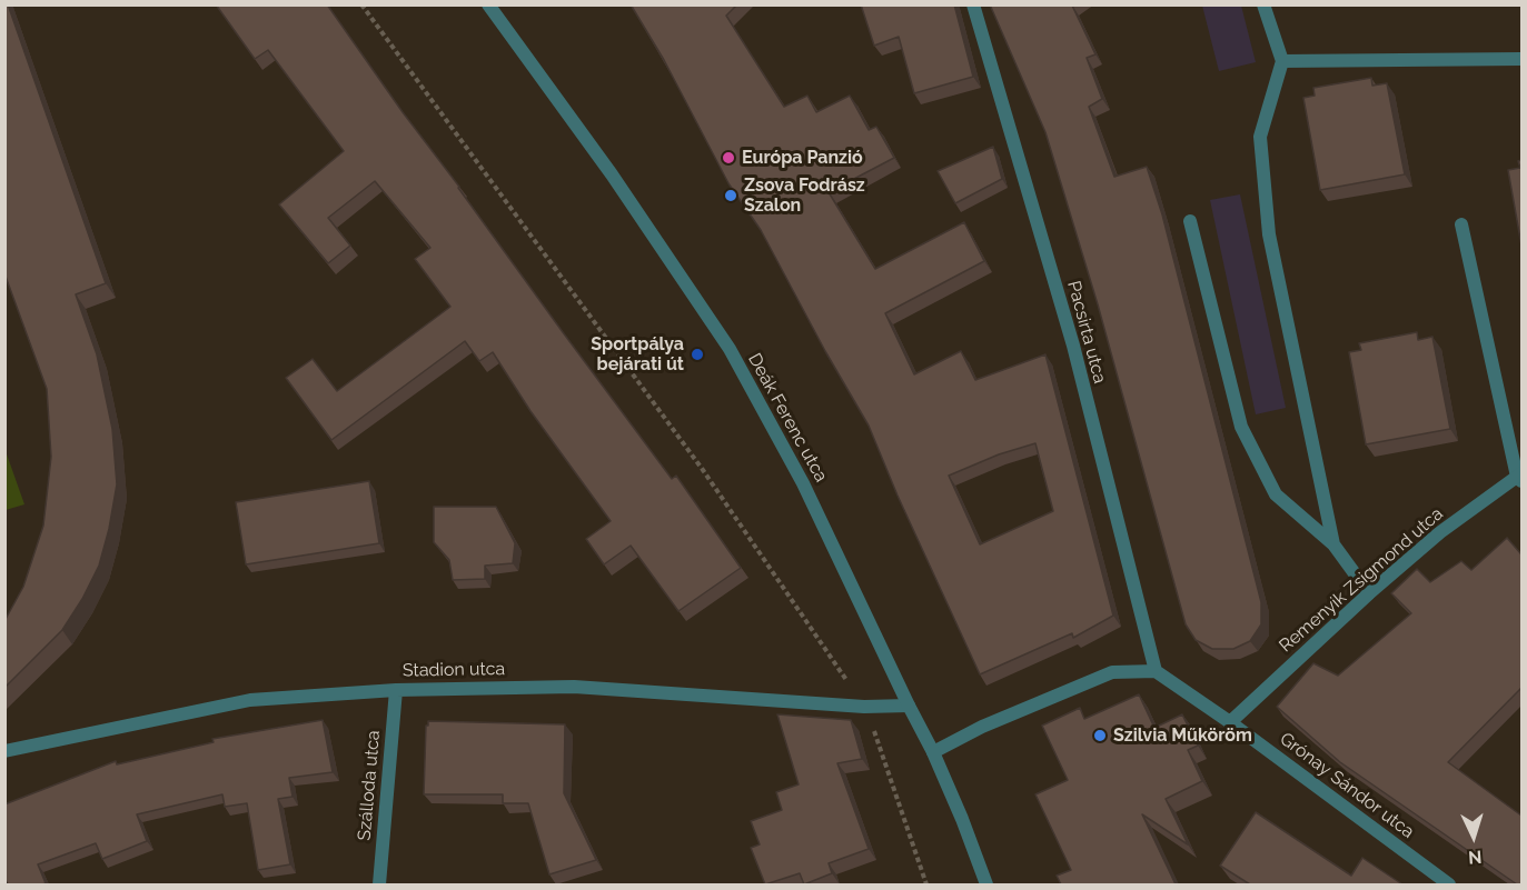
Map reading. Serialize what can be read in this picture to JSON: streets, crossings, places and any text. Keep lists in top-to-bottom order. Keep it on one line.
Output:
{"streets":{"street":["Pacsirta utca","Deák Ferenc utca","Remenyik Zsigmond utca","Stadion utca","Szálloda utca","Grónay Sándor utca"]},"crossings":[["Pacsirta utca","Grónay Sándor utca"],["Deák Ferenc utca","Stadion utca"],["Remenyik Zsigmond utca","Grónay Sándor utca"],["Stadion utca","Szálloda utca"]],"places":["Európa Panzió","Zsova Fodrász Szalon","Sportpálya bejárati út","Szilvia Műköröm"],"north":"bottom"}
